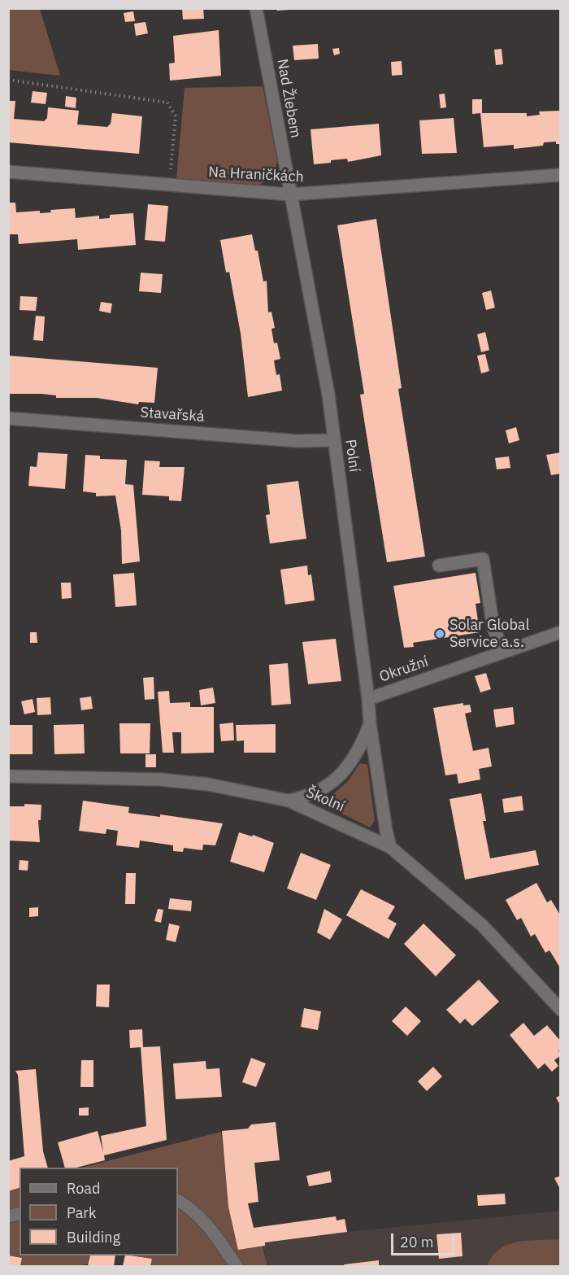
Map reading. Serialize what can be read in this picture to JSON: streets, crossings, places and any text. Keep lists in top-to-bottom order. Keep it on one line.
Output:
{"streets":{"street":["Nad Žlebem","Na Hraničkách","Stavařská","Polní","Okružní","Školní"]},"crossings":[["Nad Žlebem","Na Hraničkách"],["Nad Žlebem","Polní"],["Na Hraničkách","Polní"],["Stavařská","Polní"],["Polní","Okružní"],["Polní","Školní"]],"places":["Solar Global Service a.s."],"legend":["Road","Park","Building"],"scale_bar":"20 m"}
